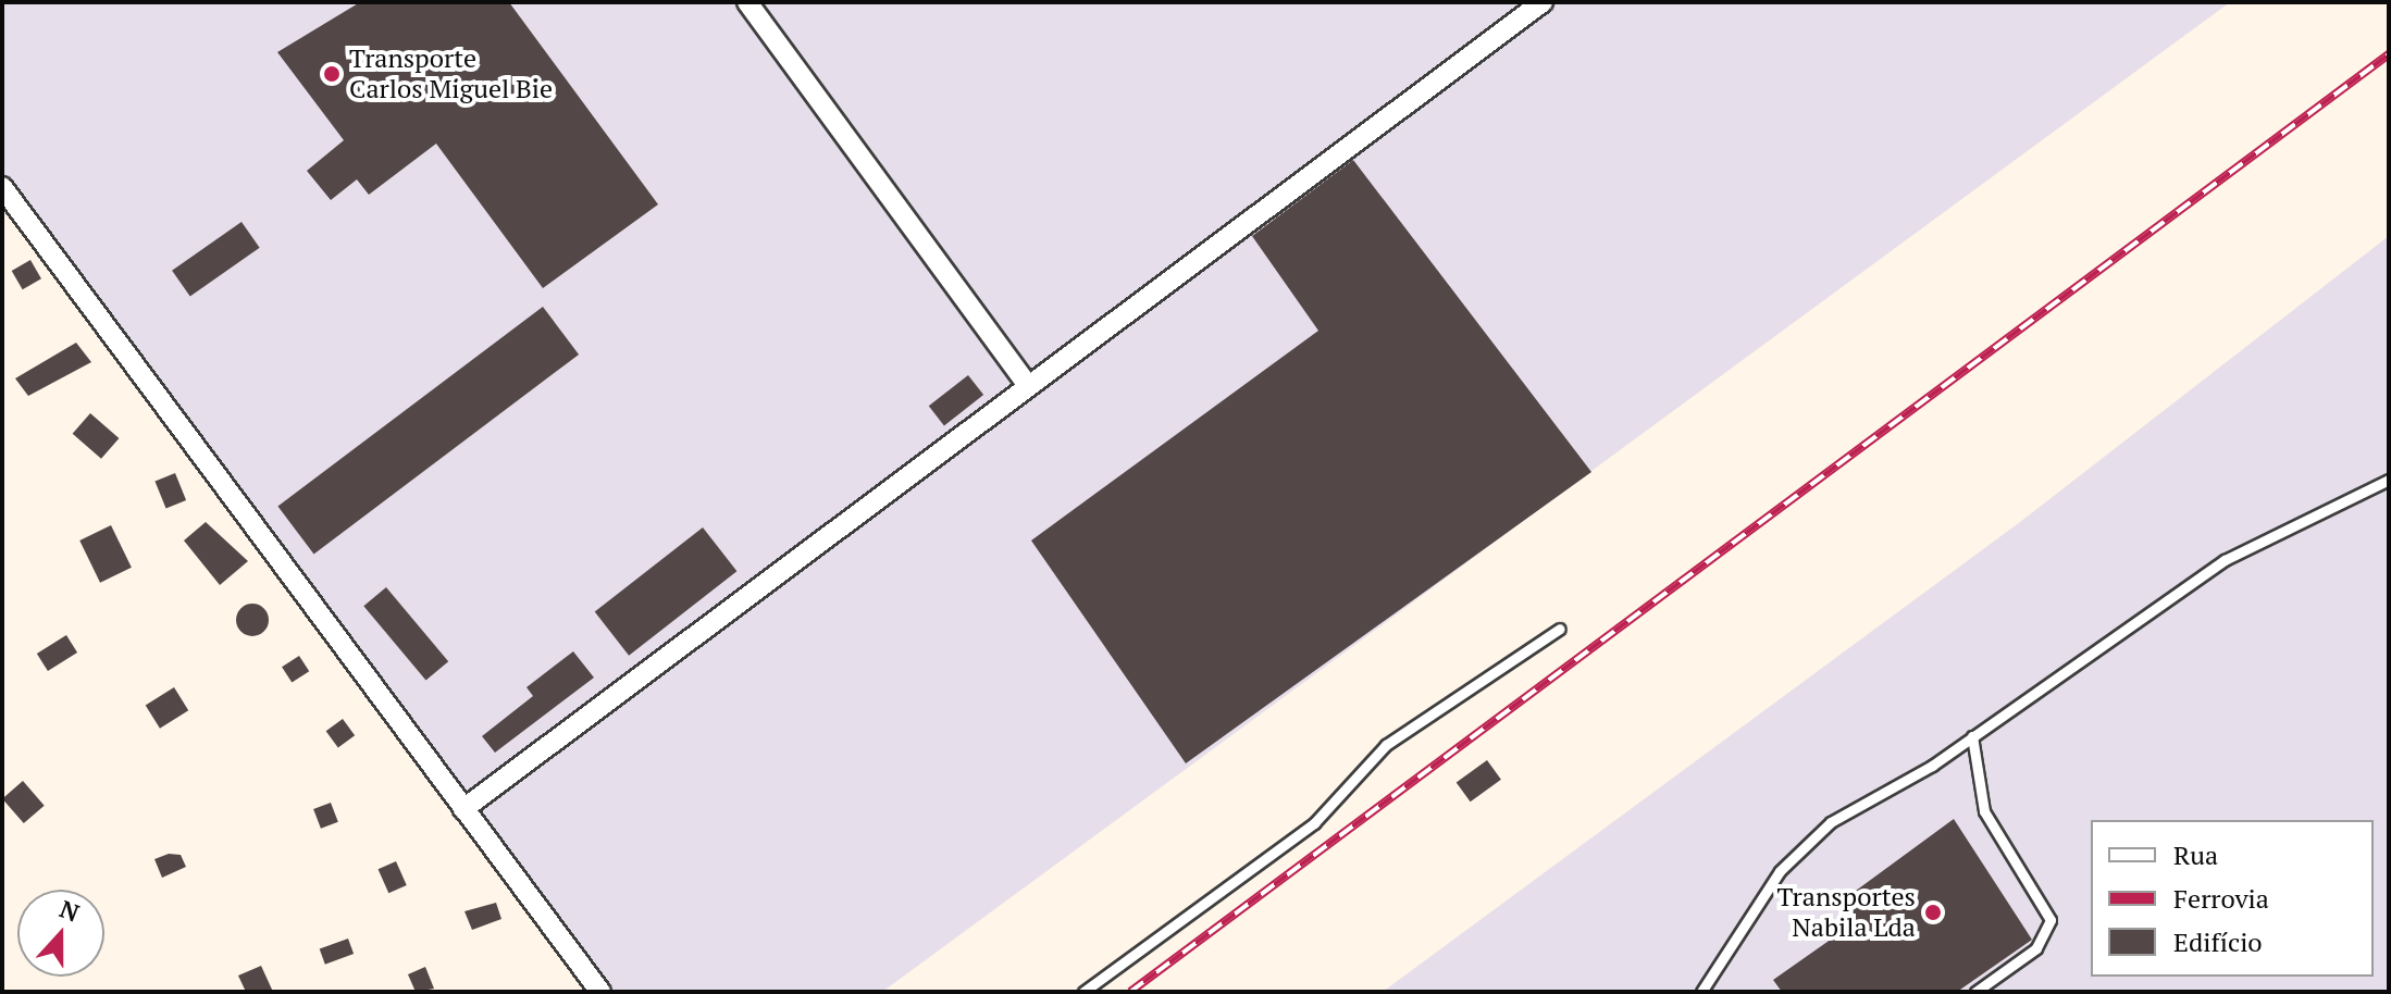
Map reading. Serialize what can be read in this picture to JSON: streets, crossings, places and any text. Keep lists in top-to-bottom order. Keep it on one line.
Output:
{"places":["Transporte Carlos Miguel Bie","Transportes Nabila Lda"],"legend":["Rua","Ferrovia","Edifício"],"north":"top"}
